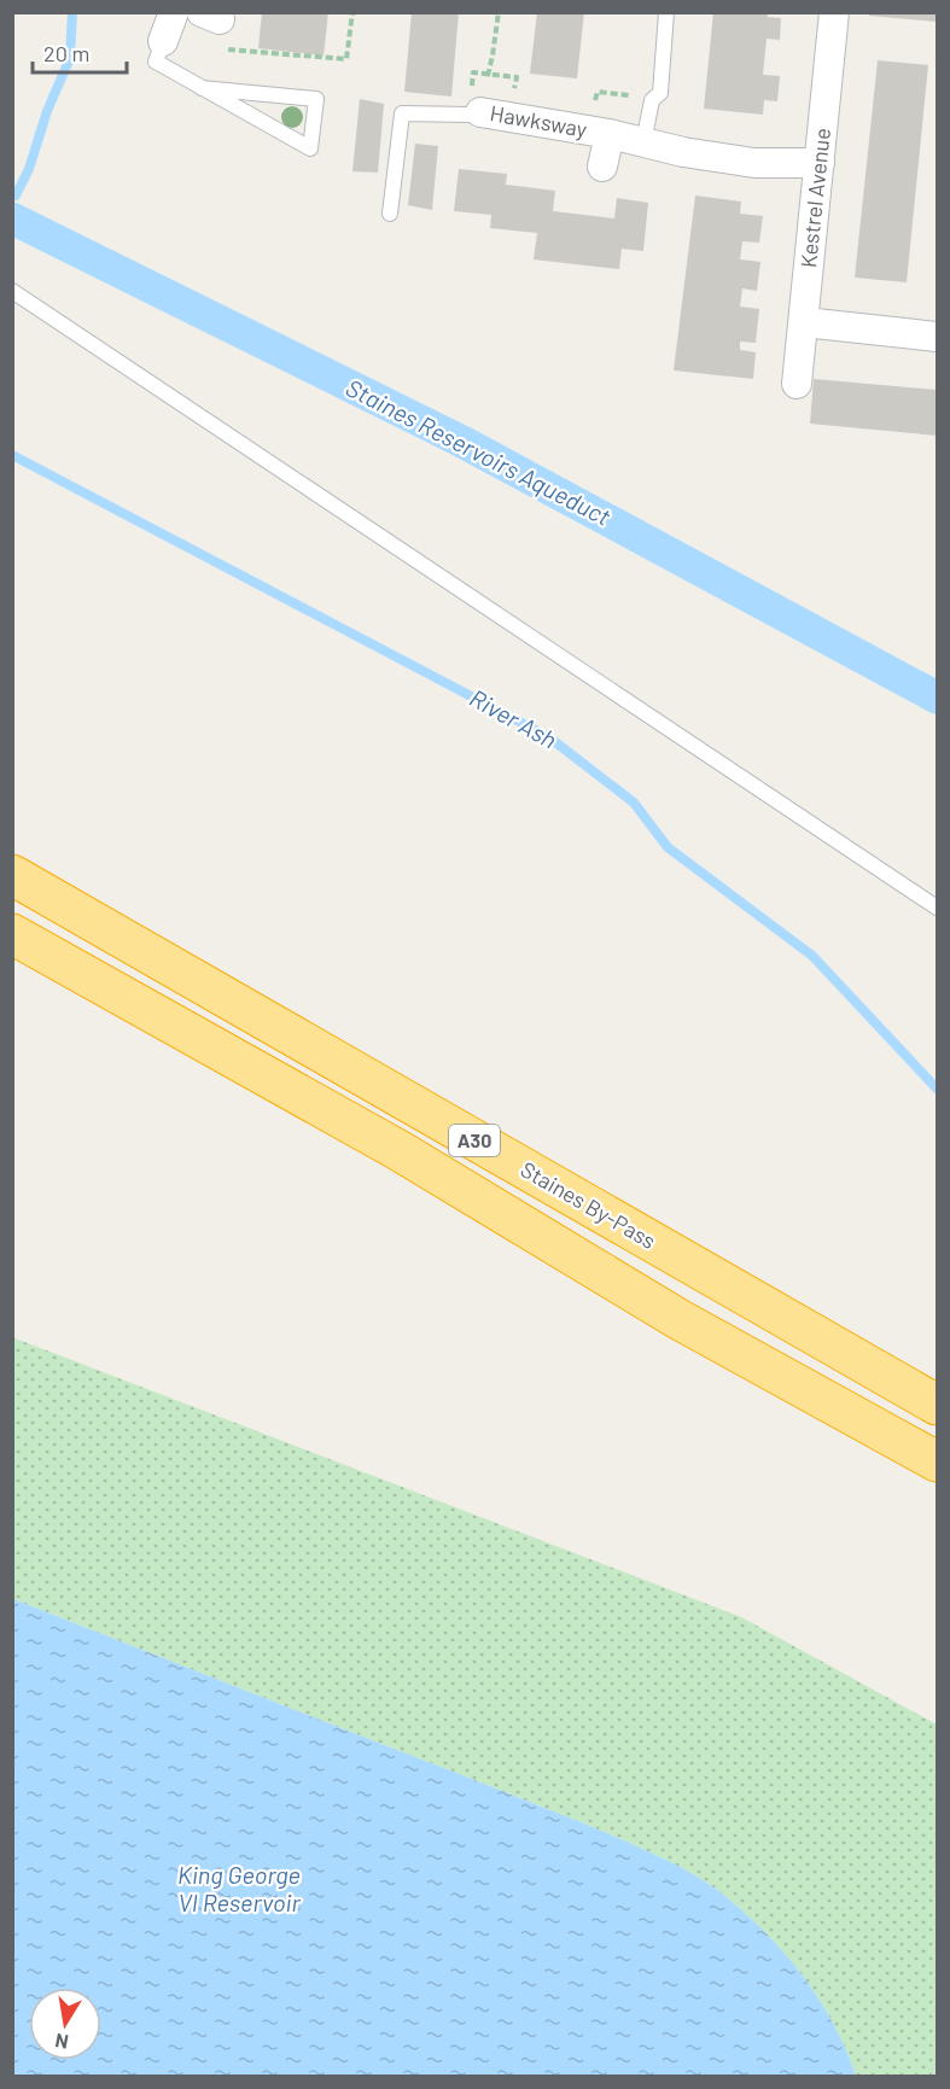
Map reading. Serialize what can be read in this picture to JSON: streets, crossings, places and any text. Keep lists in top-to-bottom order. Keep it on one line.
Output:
{"streets":{"highway":["A30","Staines By-Pass"],"street":["Hawksway","Kestrel Avenue"]},"crossings":[["Hawksway","Kestrel Avenue"]],"water":["Staines Reservoirs Aqueduct","River Ash","King George VI Reservoir"],"scale_bar":"20 m","north":"bottom"}
